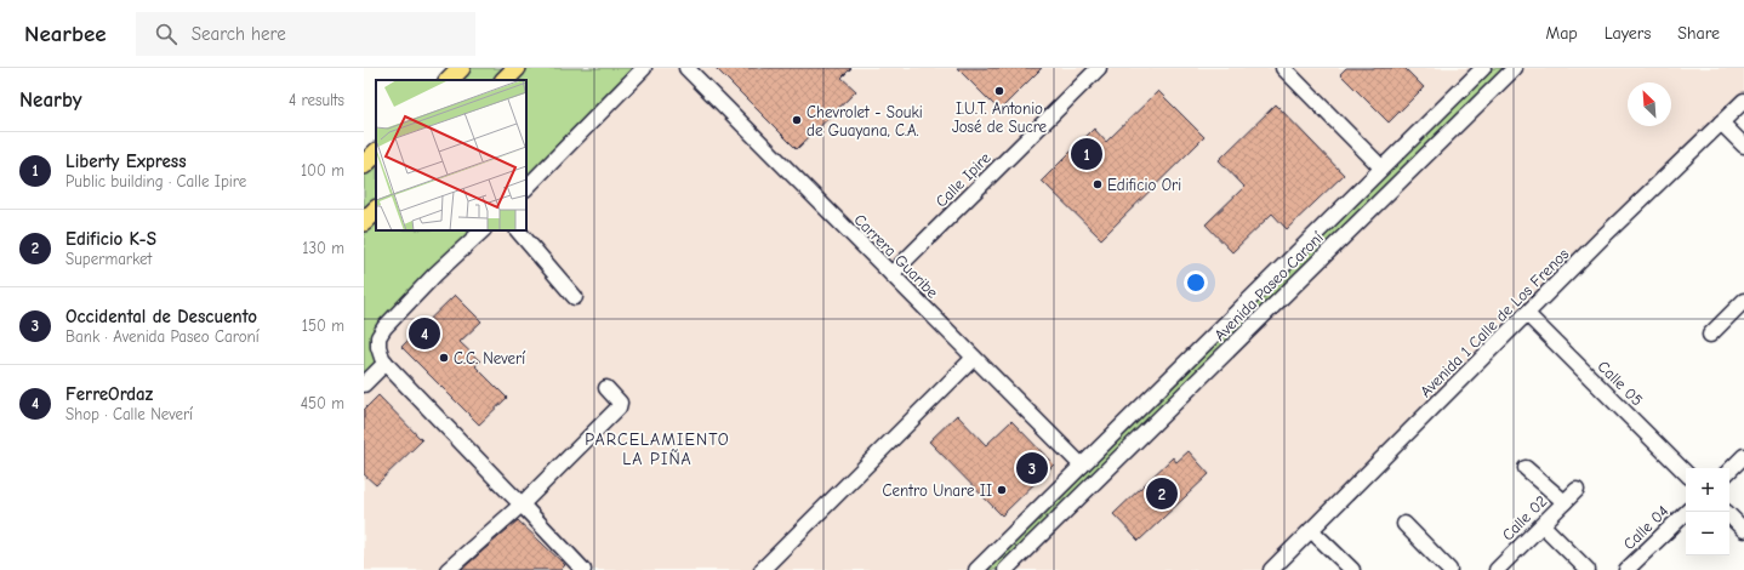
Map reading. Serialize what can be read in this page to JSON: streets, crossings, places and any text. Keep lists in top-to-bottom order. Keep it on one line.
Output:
{"streets":{"street":["Calle Ipire","Carrera Guaribe","Avenida Paseo Caroní","Avenida 1 Calle de Los Frenos","Calle 05","Calle 02","Calle 04"]},"crossings":[["Calle Ipire","Carrera Guaribe"],["Carrera Guaribe","Avenida Paseo Caroní"],["Avenida 1 Calle de Los Frenos","Calle 05"]],"districts":["PARCELAMIENTO LA PIÑA"],"places":["I.U.T. Antonio José de Sucre","Chevrolet - Souki de Guayana, C.A.","Edificio Ori","C.C. Neverí","Centro Unare II"],"north":"top left","page":{"header":"Nearbee","search":"Search here","nav":["Map","Layers","Share"],"heading":["Nearby","4 results"],"list":[{"mark":"1","name":"Liberty Express","note":"Public building · Calle Ipire","value":"100 m"},{"mark":"2","name":"Edificio K-S","note":"Supermarket","value":"130 m"},{"mark":"3","name":"Occidental de Descuento","note":"Bank · Avenida Paseo Caroní","value":"150 m"},{"mark":"4","name":"FerreOrdaz","note":"Shop · Calle Neverí","value":"450 m"}],"pins":["1","4","3","2"],"map_buttons":["+","−"]}}
